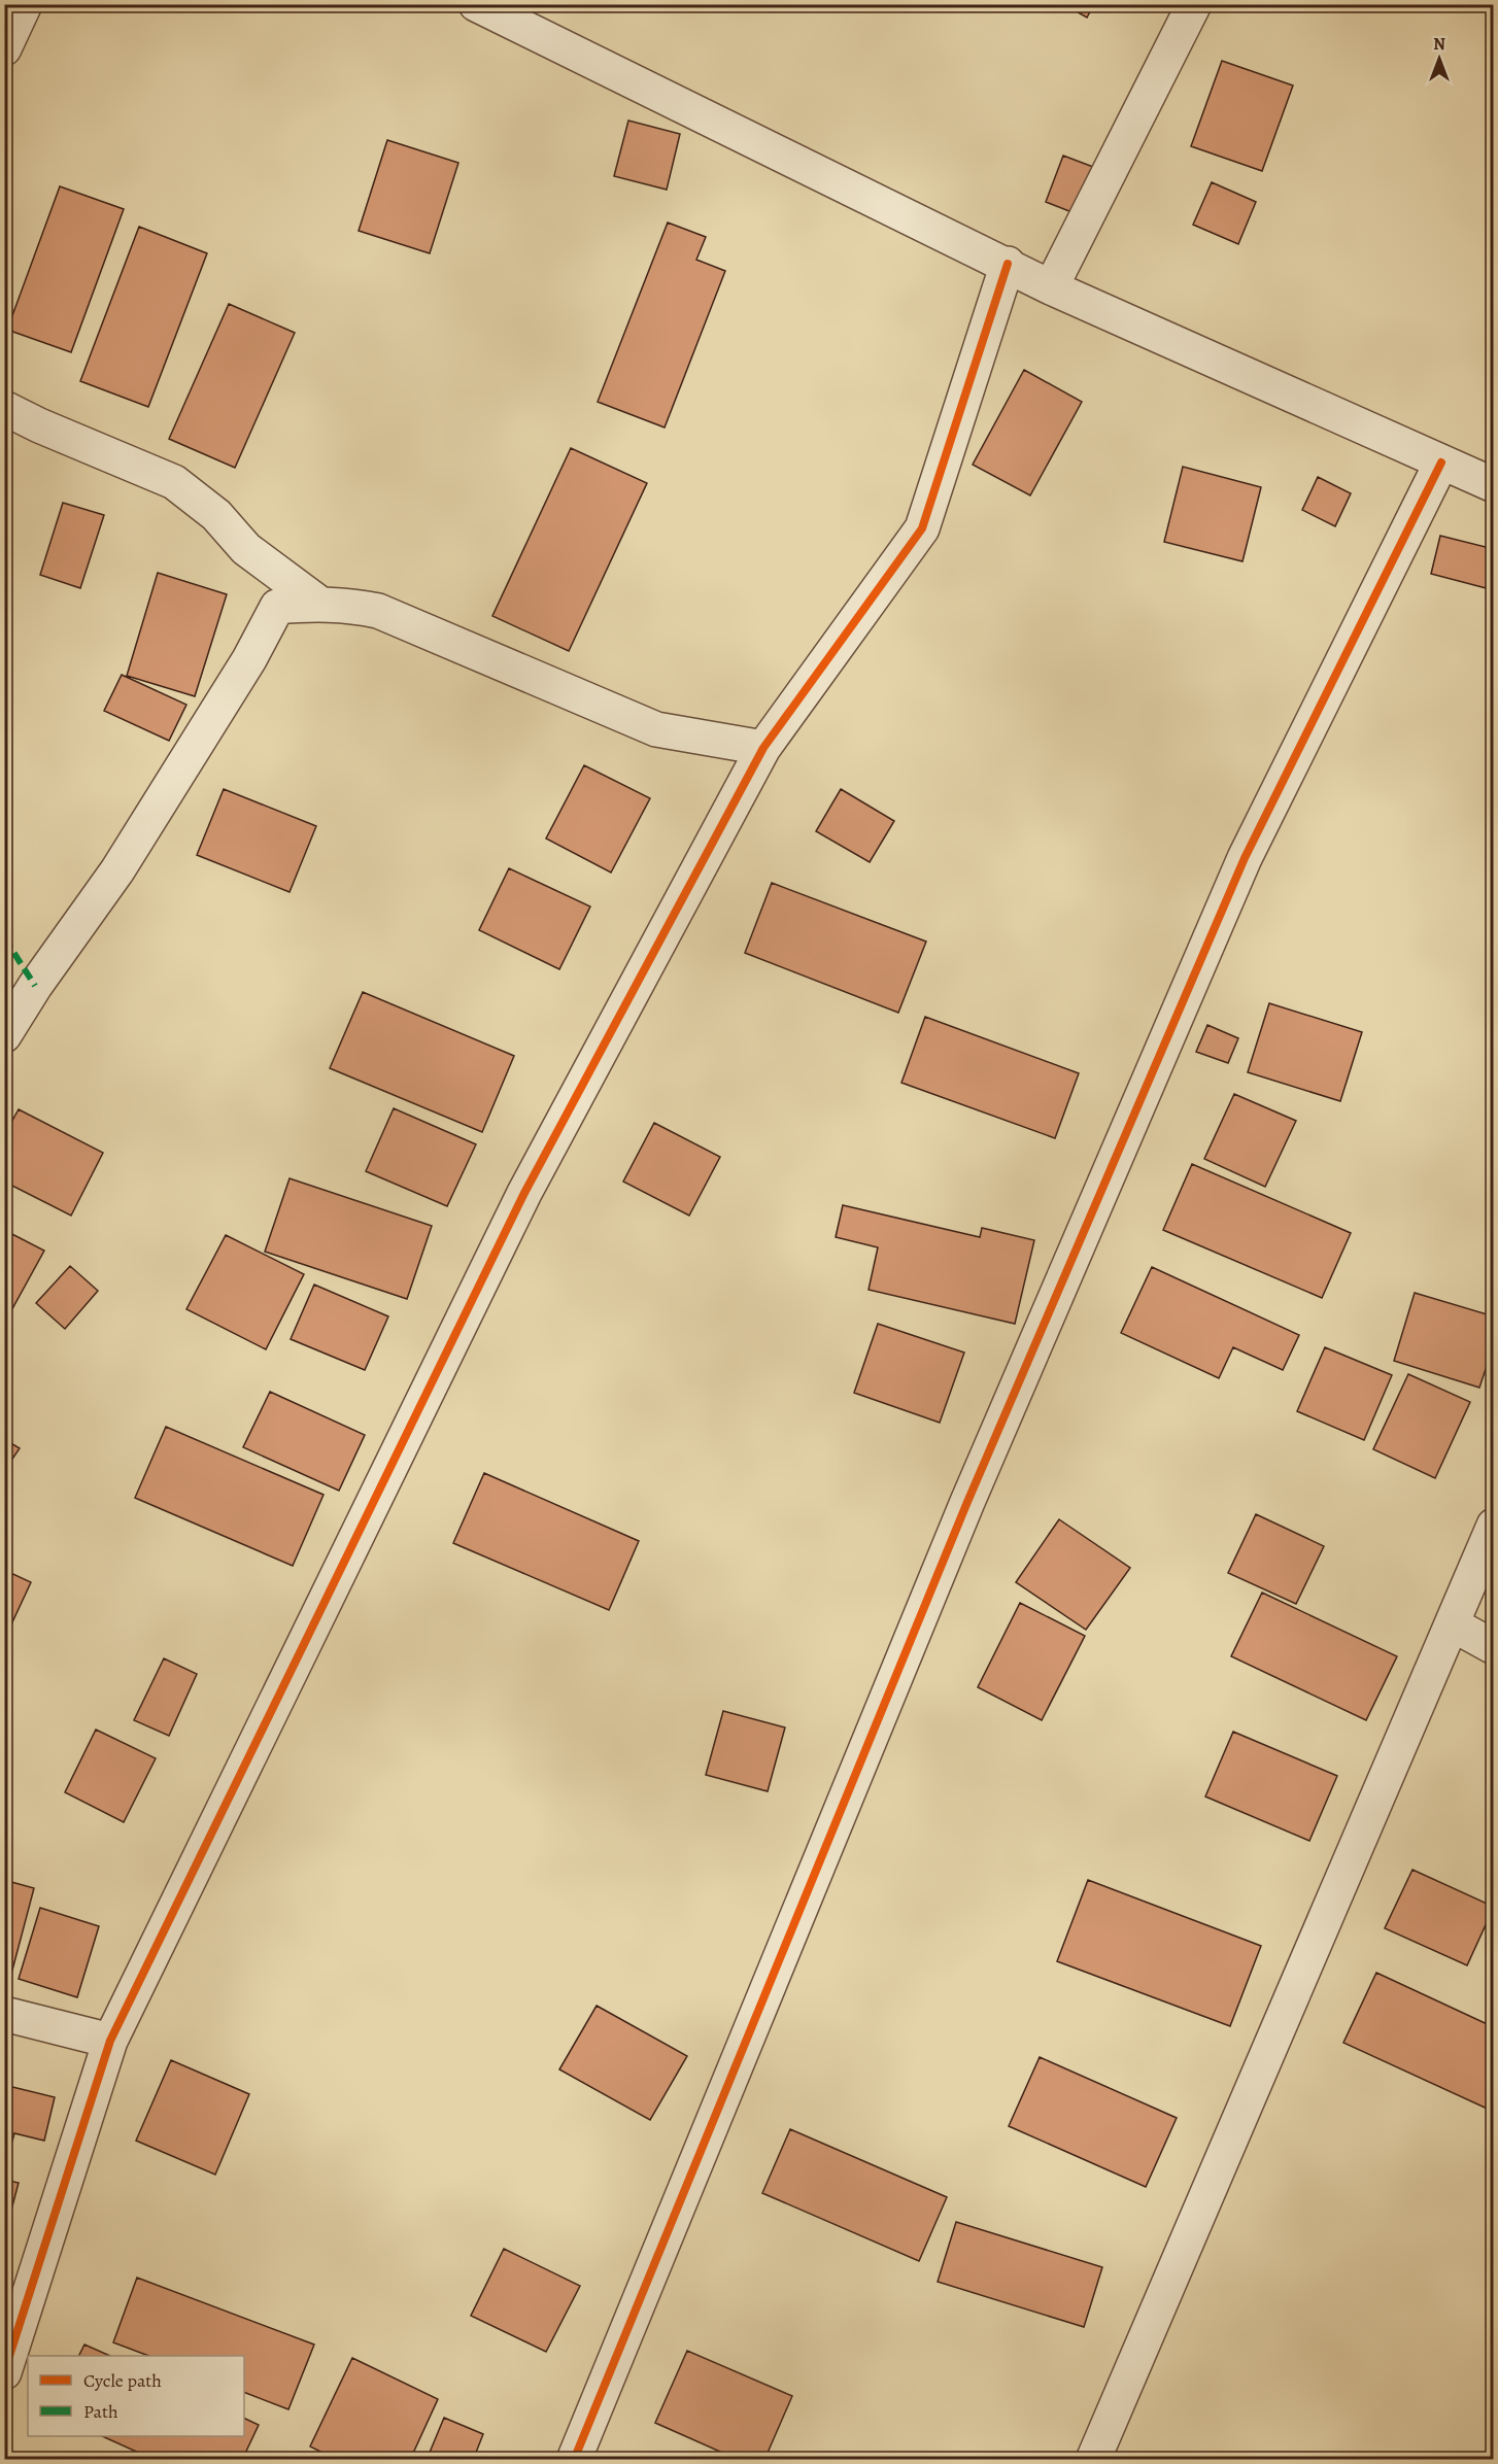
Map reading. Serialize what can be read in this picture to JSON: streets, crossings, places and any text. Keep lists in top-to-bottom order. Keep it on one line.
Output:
{"legend":["Cycle path","Path"],"north":"top"}
